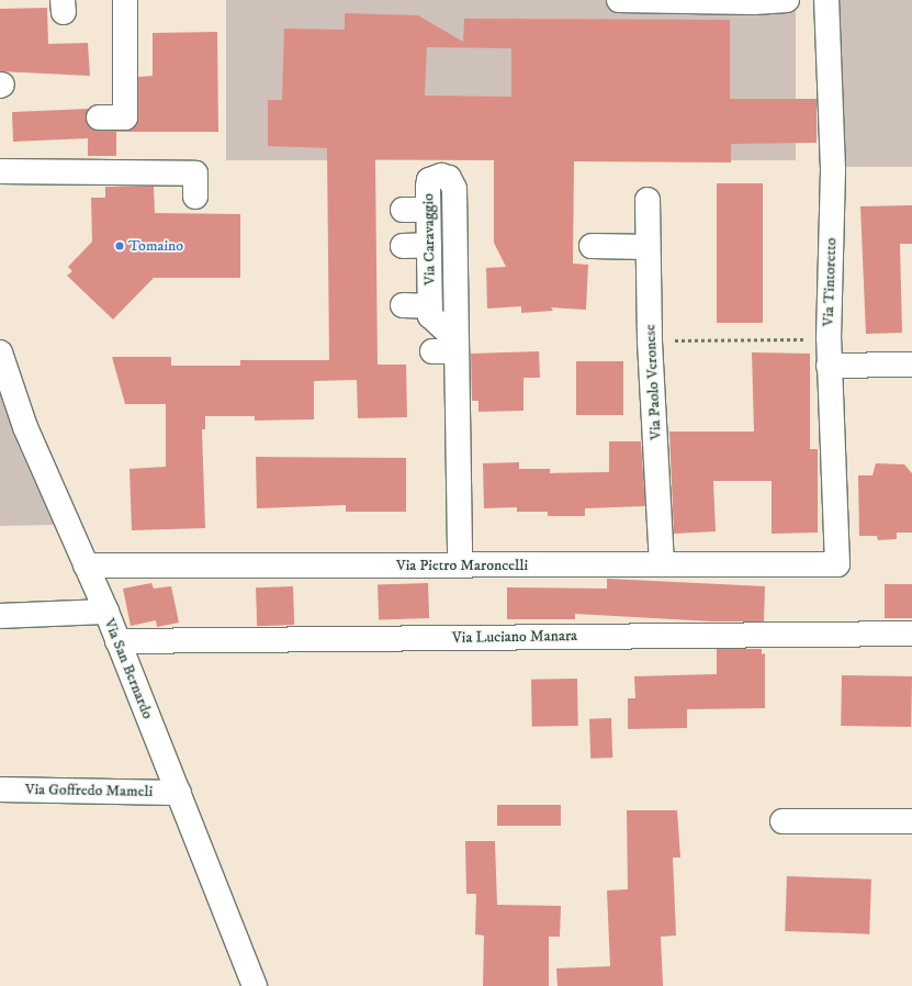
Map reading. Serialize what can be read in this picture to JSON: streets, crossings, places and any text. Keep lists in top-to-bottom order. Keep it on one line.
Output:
{"streets":{"street":["Via Caravaggio","Via Tintoretto","Via Paolo Veronese","Via Pietro Maroncelli","Via Luciano Manara","Via San Bernardo","Via Goffredo Mameli"]},"crossings":[["Via Caravaggio","Via Pietro Maroncelli"],["Via Tintoretto","Via Pietro Maroncelli"],["Via Paolo Veronese","Via Pietro Maroncelli"],["Via Pietro Maroncelli","Via San Bernardo"],["Via Luciano Manara","Via San Bernardo"],["Via San Bernardo","Via Goffredo Mameli"]],"places":["Tomaino"]}
